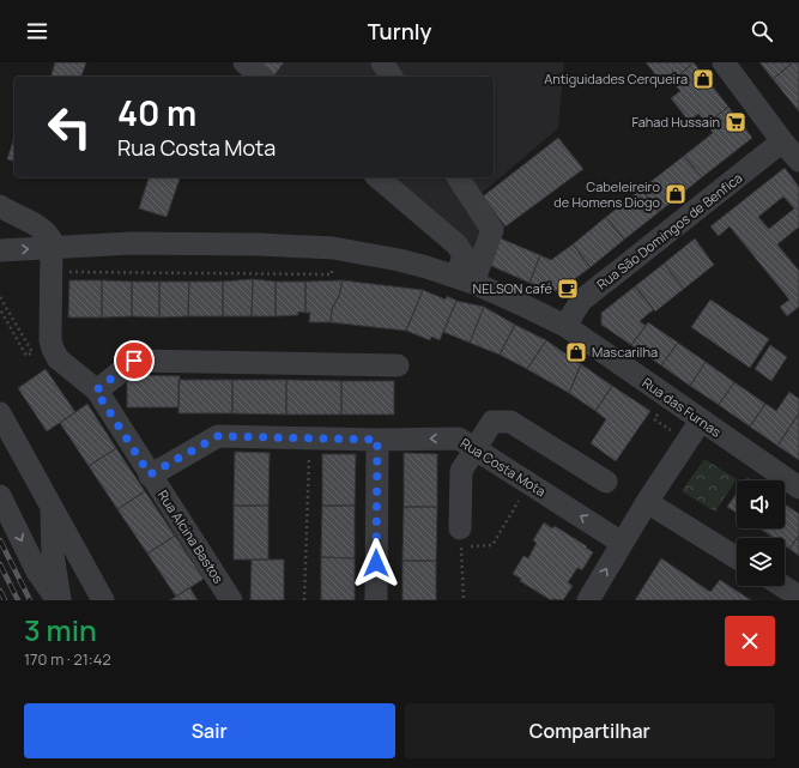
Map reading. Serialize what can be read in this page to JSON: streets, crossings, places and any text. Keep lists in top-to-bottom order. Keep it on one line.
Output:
{"streets":{"street":["Rua São Domingos de Benfica","Rua das Furnas","Rua Costa Mota","Rua Alcina Bastos"]},"crossings":[["Rua São Domingos de Benfica","Rua das Furnas"],["Rua Costa Mota","Rua Alcina Bastos"]],"one_way":["Rua Costa Mota"],"places":{"shop":["Antiguidades Cerqueira","Cabeleireiro de Homens Diogo","Mascarilha"],"supermarket":["Fahad Hussain"],"cafe":["NELSON café"]},"page":{"header":"Turnly","turn":["40 m","Rua Costa Mota"],"heading":["3 min","170 m · 21:42"],"buttons":["Sair","Compartilhar"]}}
